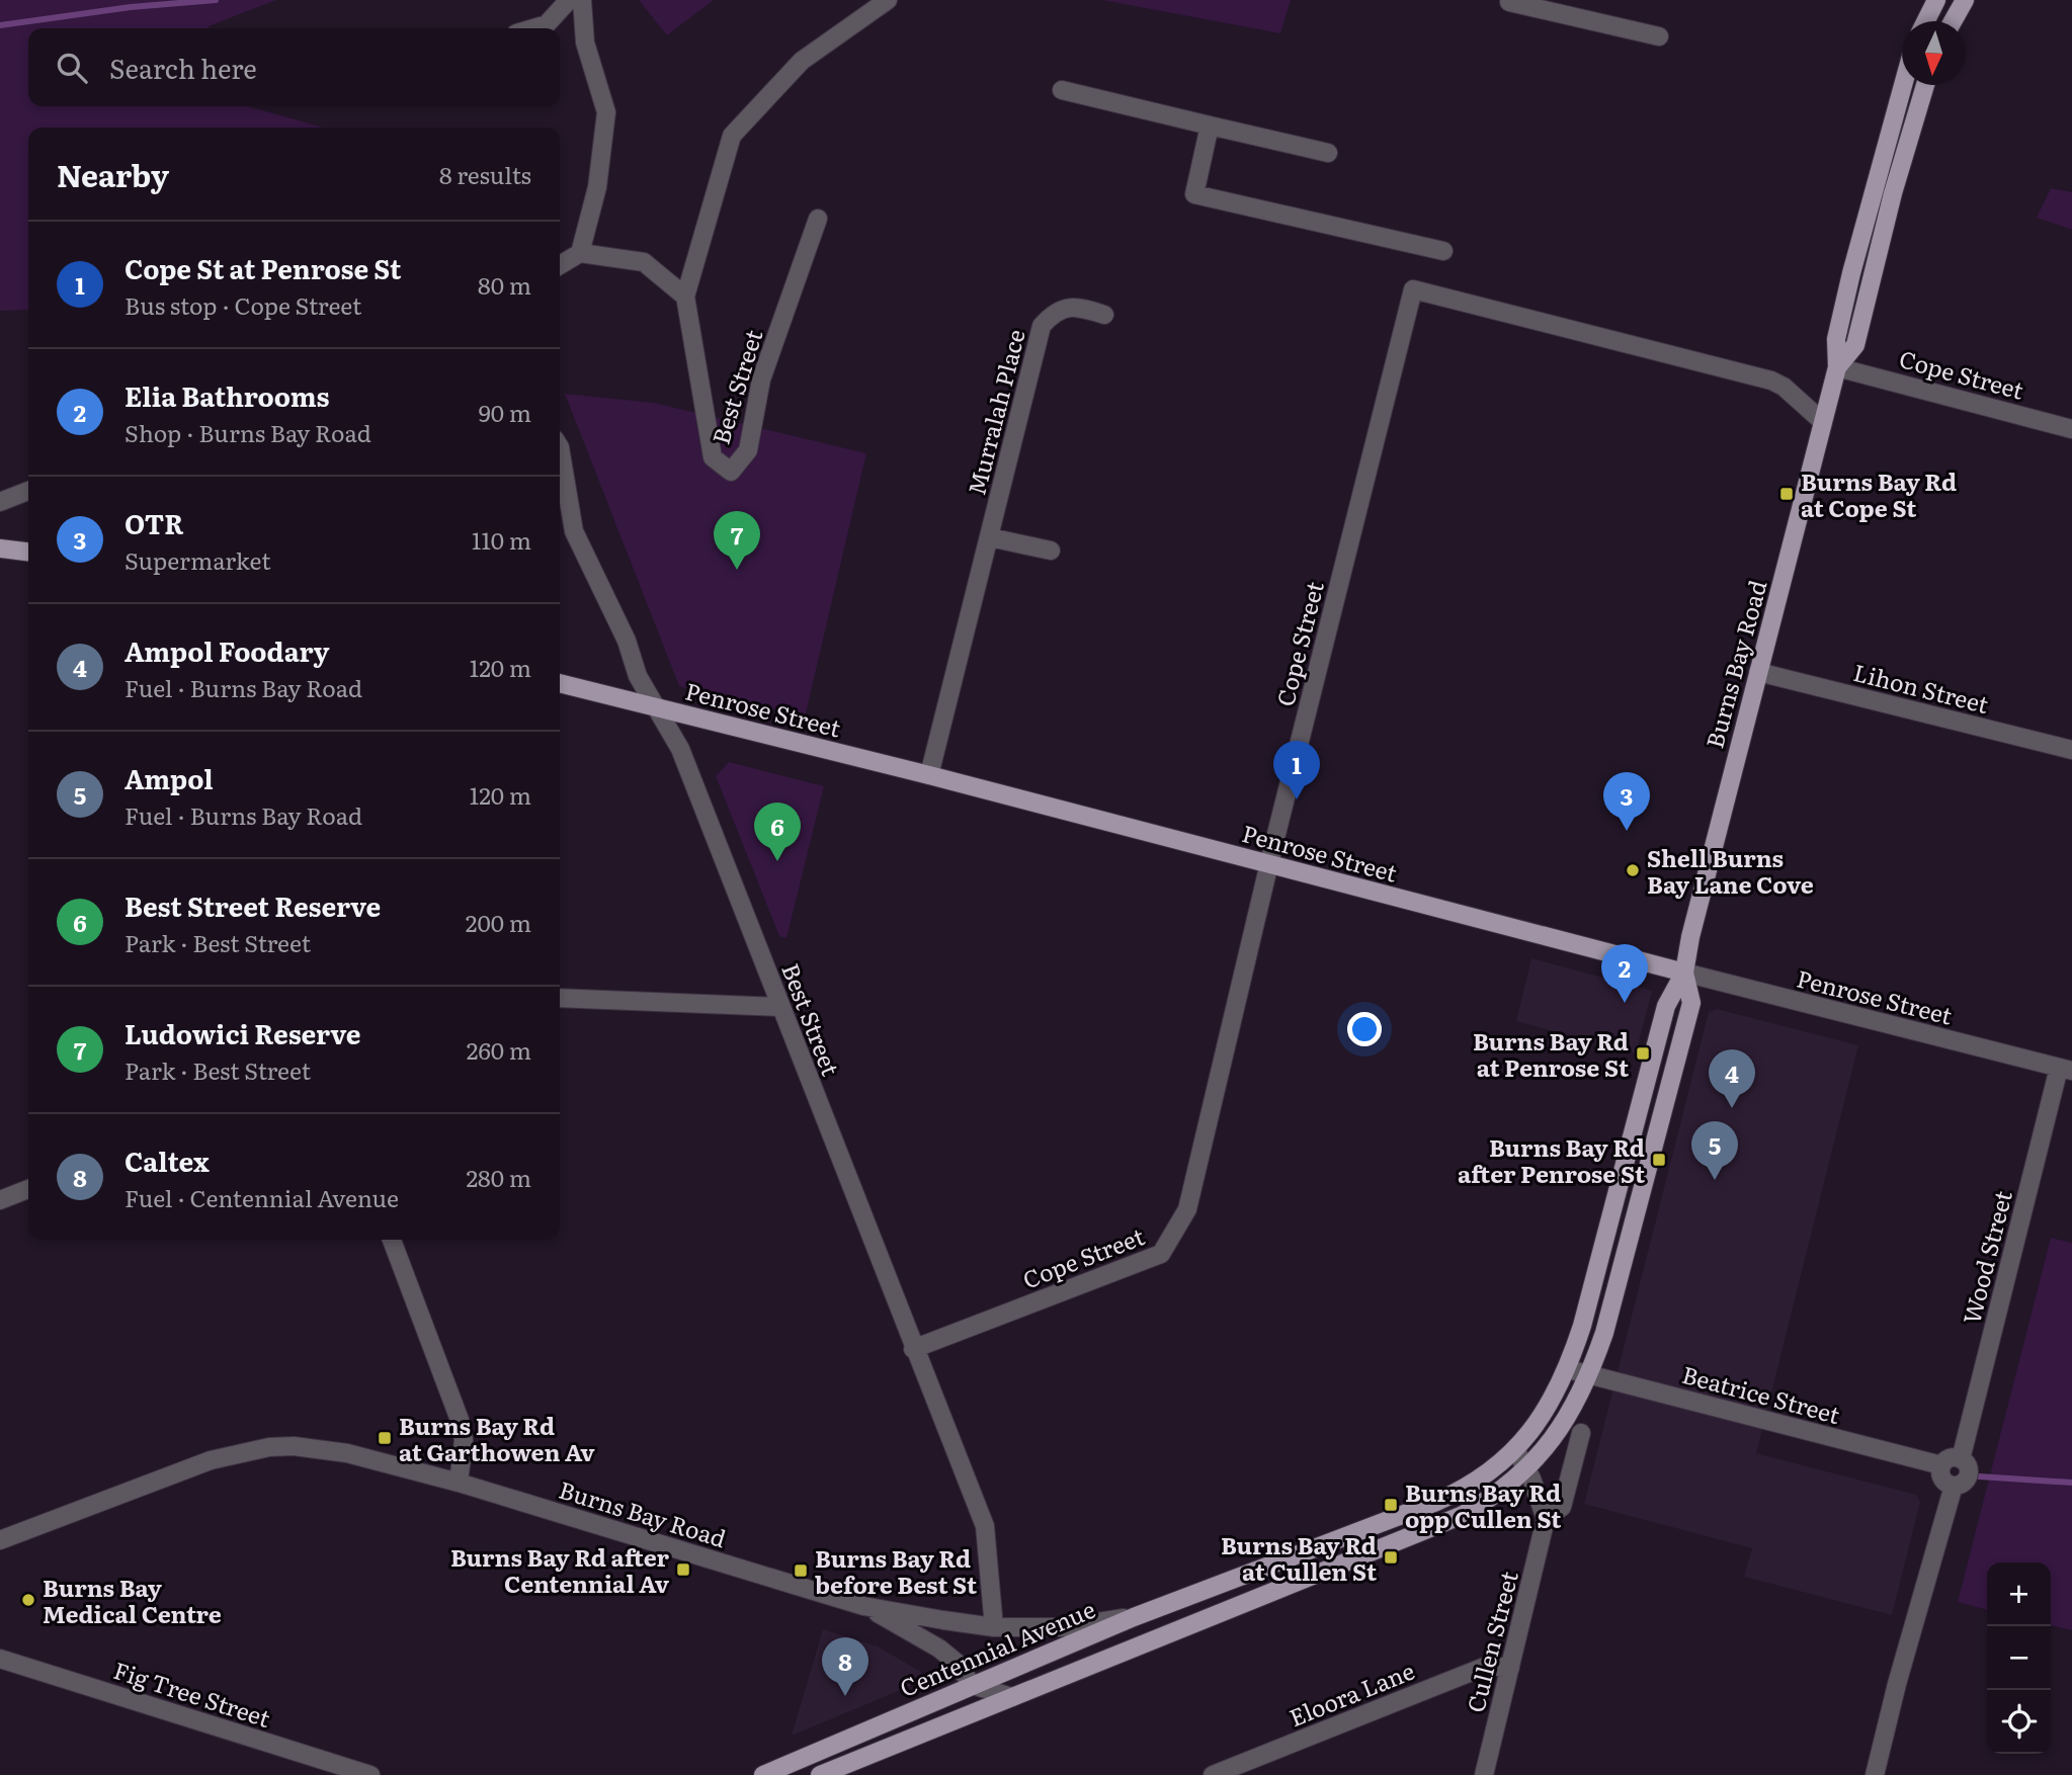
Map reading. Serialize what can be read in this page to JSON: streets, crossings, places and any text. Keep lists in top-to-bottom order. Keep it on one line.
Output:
{"streets":{"main road":["Burns Bay Road","Penrose Street","Centennial Avenue"],"street":["Cope Street","Best Street","Murralah Place","Lihon Street","Wood Street","Beatrice Street","Cullen Street","Fig Tree Street","Eloora Lane"]},"crossings":[["Cope Street","Best Street"],["Cope Street","Burns Bay Road"],["Cope Street","Penrose Street"],["Best Street","Burns Bay Road"],["Best Street","Penrose Street"],["Murralah Place","Penrose Street"],["Burns Bay Road","Lihon Street"],["Burns Bay Road","Penrose Street"],["Burns Bay Road","Beatrice Street"],["Burns Bay Road","Centennial Avenue"],["Penrose Street","Wood Street"],["Wood Street","Beatrice Street"],["Cullen Street","Eloora Lane"]],"places":{"transit":["Burns Bay Rd at Cope St","Burns Bay Rd at Penrose St","Burns Bay Rd after Penrose St","Burns Bay Rd at Garthowen Av","Burns Bay Rd opp Cullen St","Burns Bay Rd at Cullen St","Burns Bay Rd after Centennial Av","Burns Bay Rd before Best St"],"other":["Shell Burns Bay Lane Cove","Burns Bay Medical Centre"]},"north":"bottom","page":{"search":"Search here","heading":["Nearby","8 results"],"list":[{"mark":"1","name":"Cope St at Penrose St","note":"Bus stop · Cope Street","value":"80 m"},{"mark":"2","name":"Elia Bathrooms","note":"Shop · Burns Bay Road","value":"90 m"},{"mark":"3","name":"OTR","note":"Supermarket","value":"110 m"},{"mark":"4","name":"Ampol Foodary","note":"Fuel · Burns Bay Road","value":"120 m"},{"mark":"5","name":"Ampol","note":"Fuel · Burns Bay Road","value":"120 m"},{"mark":"6","name":"Best Street Reserve","note":"Park · Best Street","value":"200 m"},{"mark":"7","name":"Ludowici Reserve","note":"Park · Best Street","value":"260 m"},{"mark":"8","name":"Caltex","note":"Fuel · Centennial Avenue","value":"280 m"}],"pins":["7","1","3","6","2","4","5","8"],"map_buttons":["+","−"]}}
